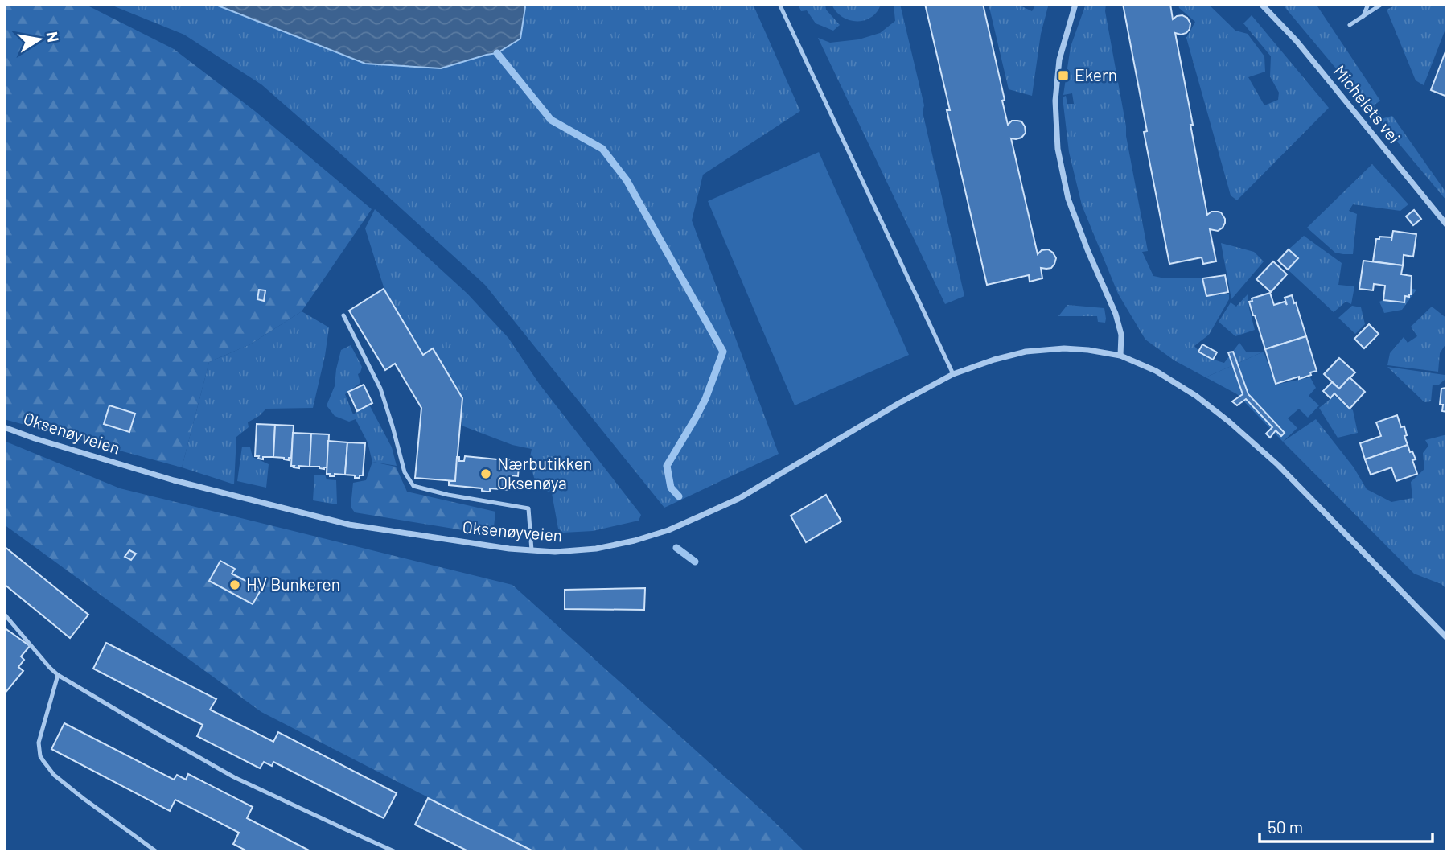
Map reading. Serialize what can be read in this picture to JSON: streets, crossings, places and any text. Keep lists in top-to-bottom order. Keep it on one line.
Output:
{"streets":{"street":["Michelets vei","Oksenøyveien"]},"places":{"transit":["Ekern"],"other":["Nærbutikken Oksenøya","HV Bunkeren"]},"scale_bar":"50 m","north":"right"}
